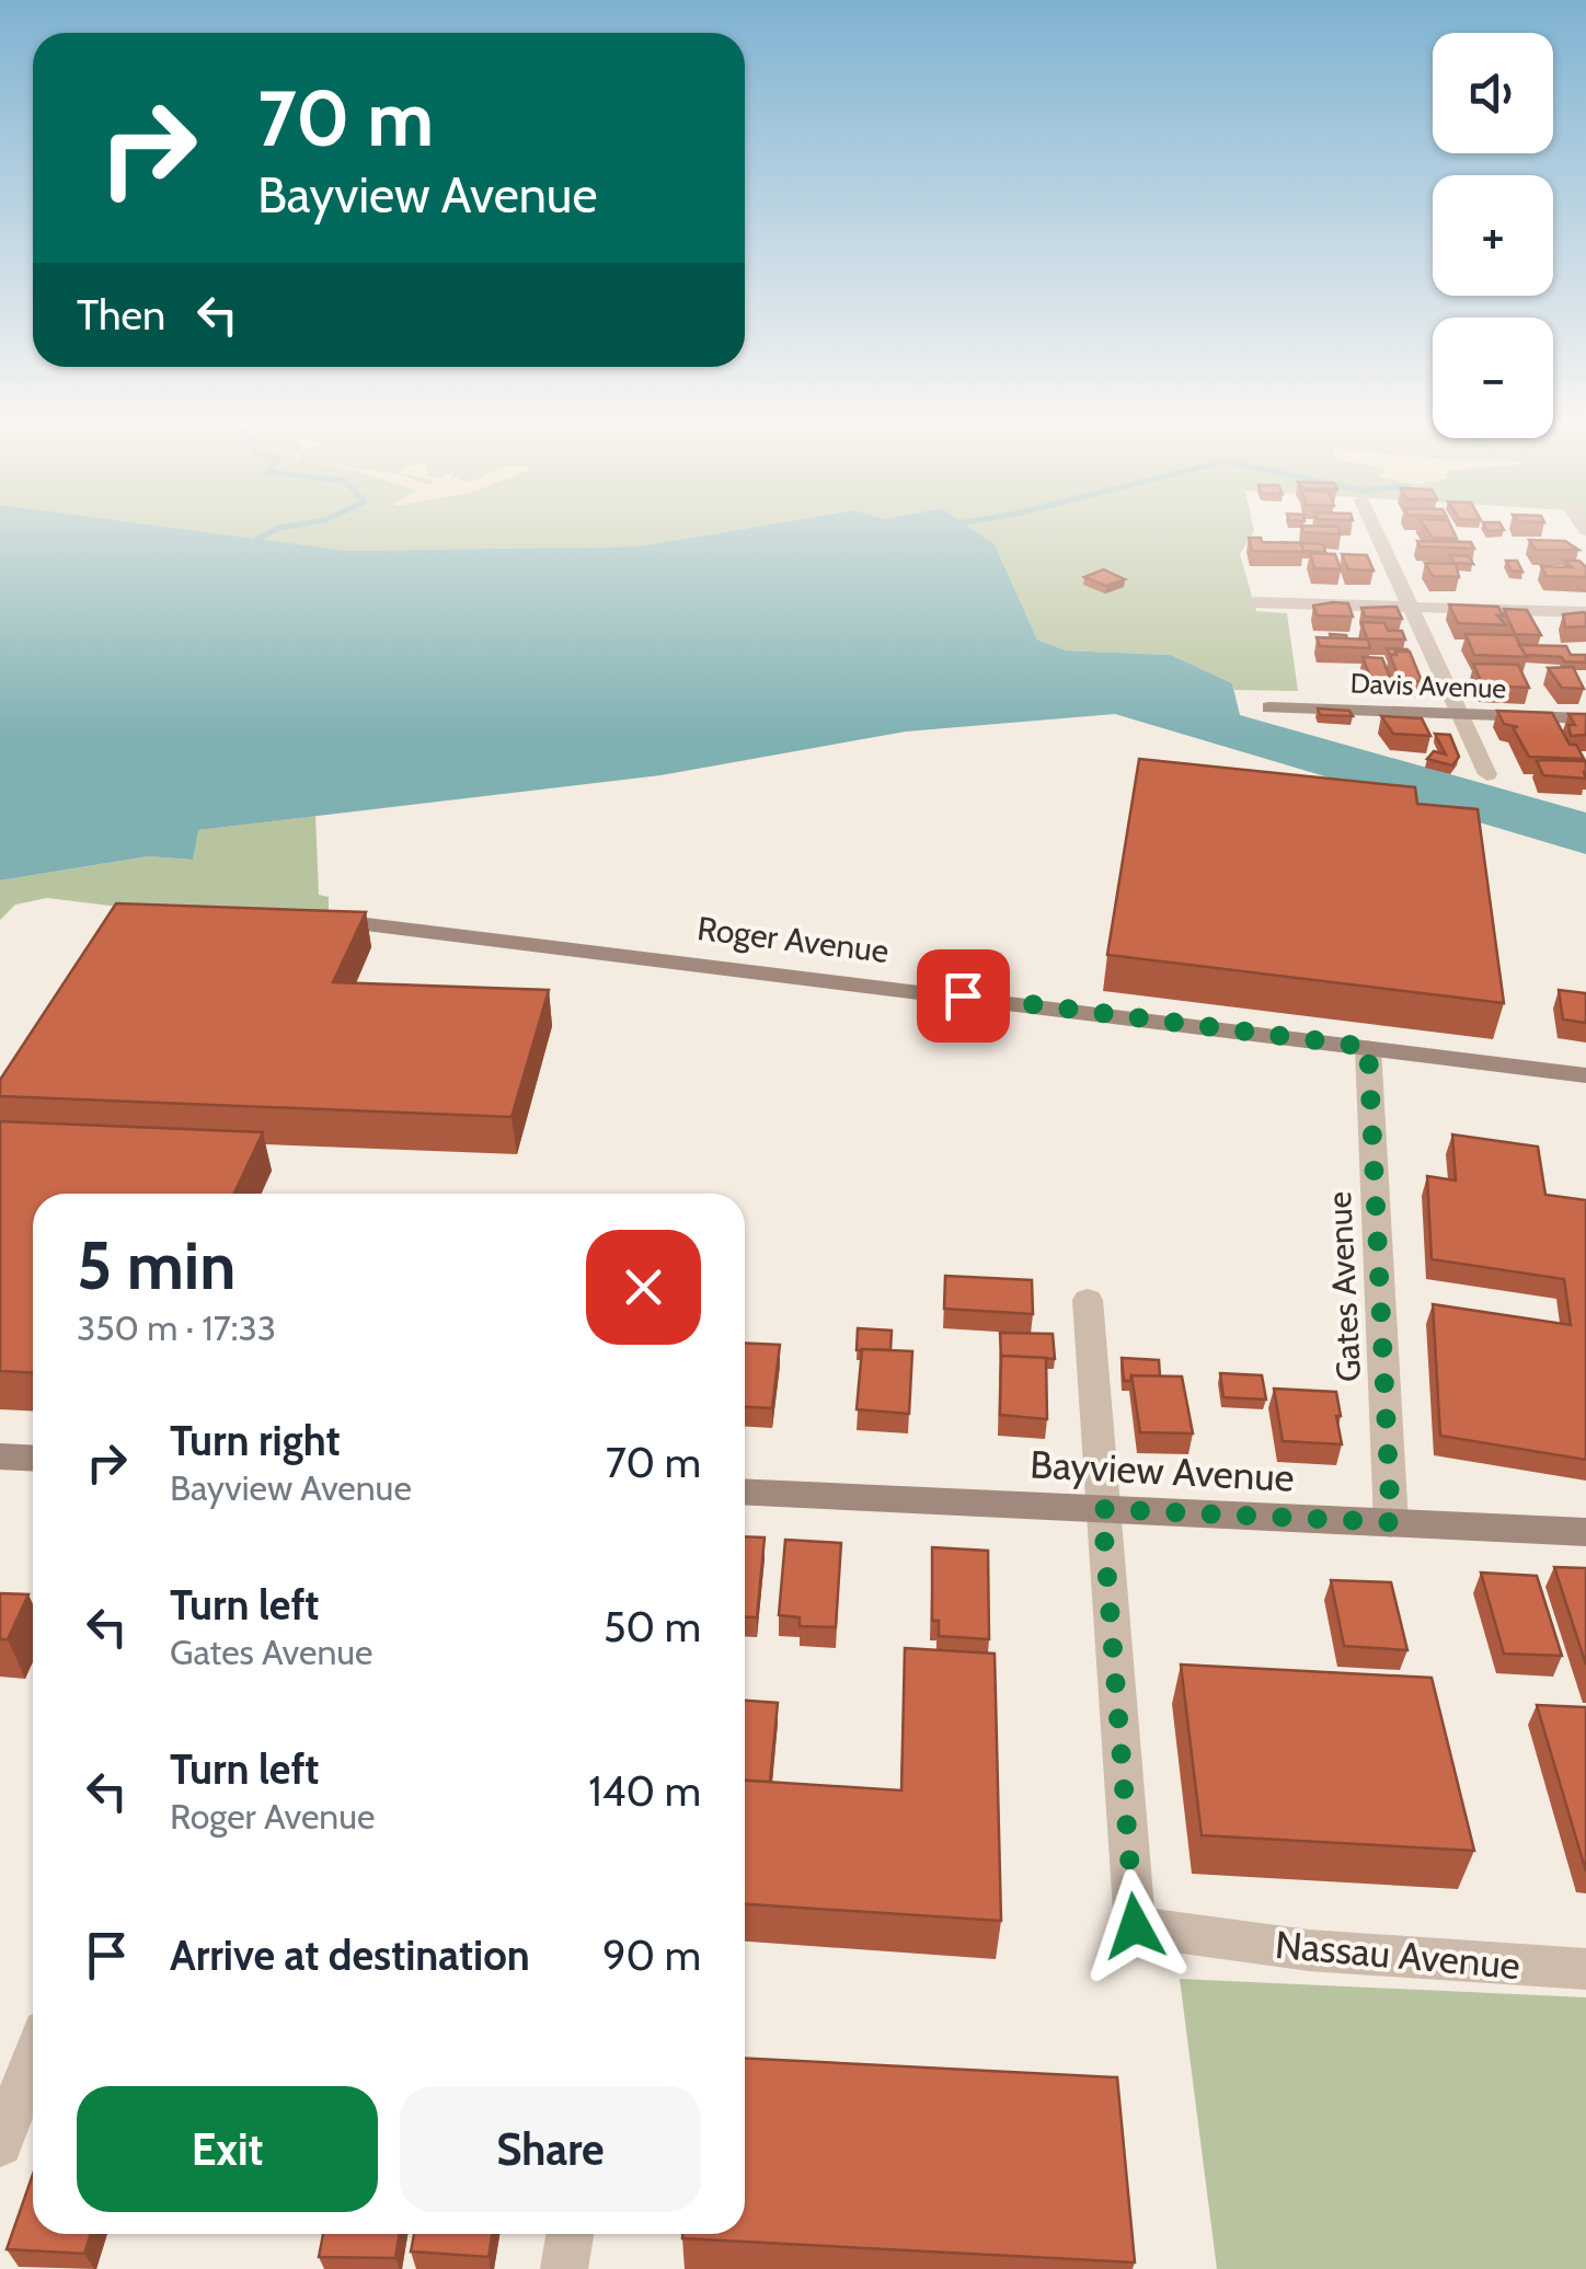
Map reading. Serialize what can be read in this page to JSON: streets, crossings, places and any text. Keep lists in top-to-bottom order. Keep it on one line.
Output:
{"streets":{"street":["Davis Avenue","Roger Avenue","Gates Avenue","Bayview Avenue","Nassau Avenue"]},"crossings":[["Roger Avenue","Gates Avenue"],["Gates Avenue","Bayview Avenue"],["Bayview Avenue","Nassau Avenue"]],"page":{"map_buttons":["+","−"],"turn":["70 m","Bayview Avenue"],"then":"Then","heading":["5 min","350 m · 17:33"],"list":[{"name":"Turn right","note":"Bayview Avenue","value":"70 m"},{"name":"Turn left","note":"Gates Avenue","value":"50 m"},{"name":"Turn left","note":"Roger Avenue","value":"140 m"},{"name":"Arrive at destination","value":"90 m"}],"buttons":["Exit","Share"]}}
